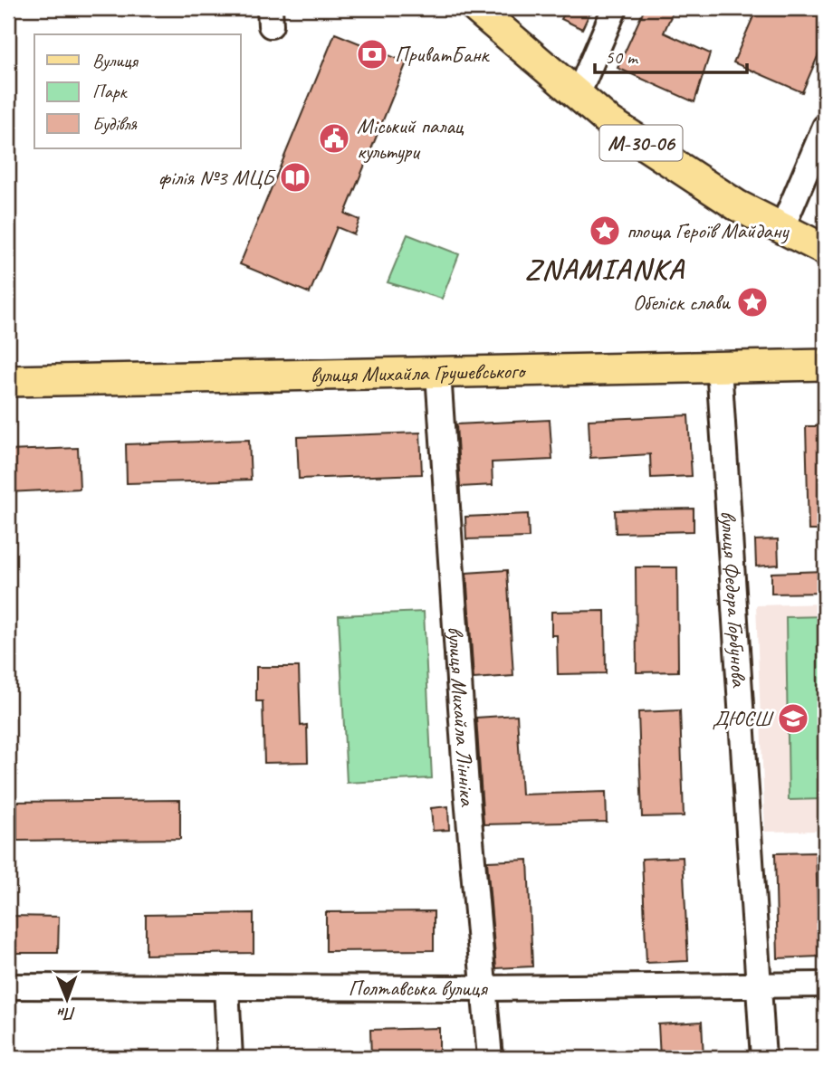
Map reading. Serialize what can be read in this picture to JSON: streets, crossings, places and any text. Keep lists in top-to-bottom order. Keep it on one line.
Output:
{"streets":{"main road":["М-30-06","вулиця Михайла Грушевського"],"street":["вулиця Федора Горбунова","вулиця Михайла Лінніка","Полтавська вулиця"]},"crossings":[["вулиця Михайла Грушевського","вулиця Федора Горбунова"],["вулиця Михайла Грушевського","вулиця Михайла Лінніка"],["вулиця Федора Горбунова","Полтавська вулиця"],["вулиця Михайла Лінніка","Полтавська вулиця"]],"districts":["ZNAMIANKA"],"places":{"bank":["ПриватБанк"],"public building":["Міський палац культури"],"library":["філія №3 МЦБ"],"place":["площа Героїв Майдану","Обеліск слави"],"school or university":["ДЮСШ"]},"legend":["Вулиця","Парк","Будівля"],"scale_bar":"50 m","north":"bottom"}
